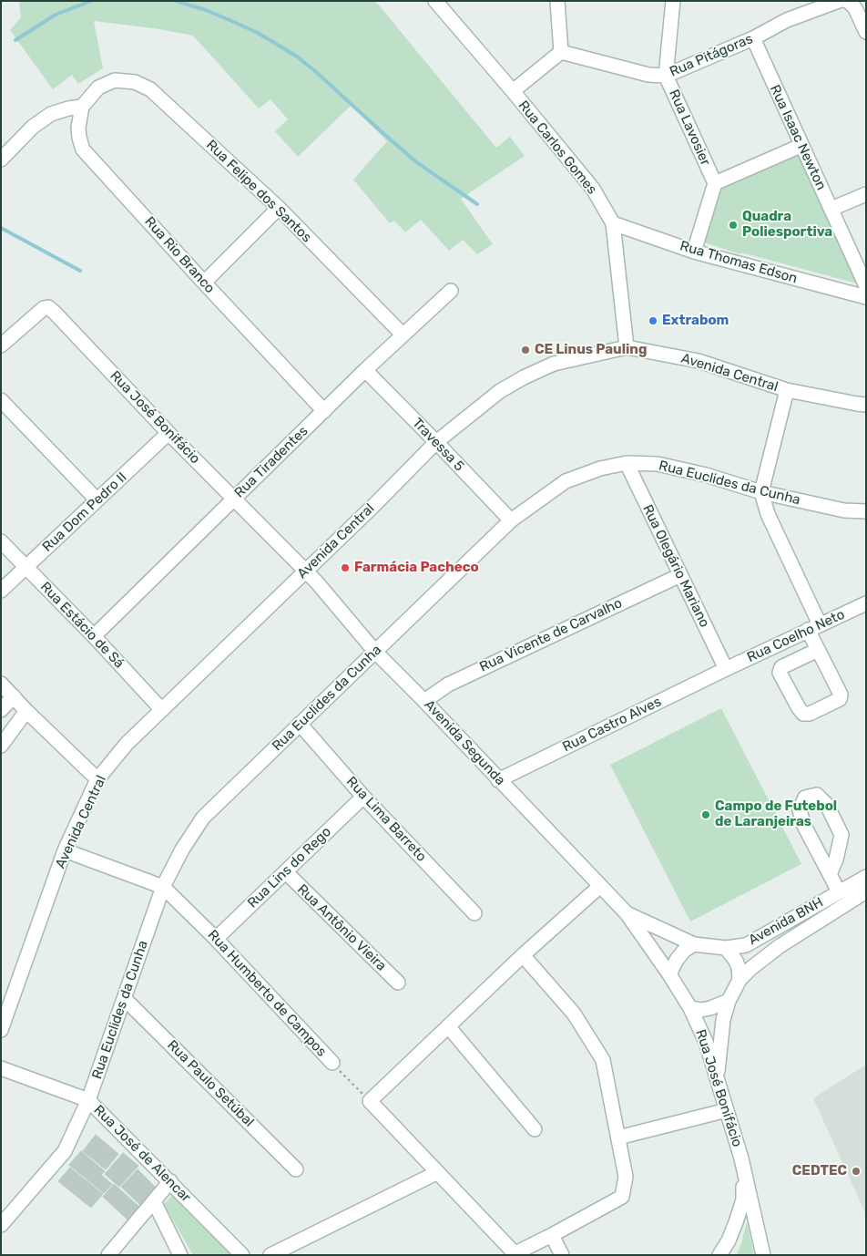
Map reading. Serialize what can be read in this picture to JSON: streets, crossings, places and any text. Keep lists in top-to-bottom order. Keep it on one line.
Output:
{"streets":{"street":["Rua Pitágoras","Rua Lavosier","Rua Isaac Newton","Rua Carlos Gomes","Rua Felipe dos Santos","Rua Rio Branco","Rua Thomas Edson","Avenida Central","Rua José Bonifácio","Travessa 5","Rua Tiradentes","Rua Euclides da Cunha","Rua Dom Pedro II","Rua Olegário Mariano","Rua Estácio de Sá","Rua Vicente de Carvalho","Rua Coelho Neto","Rua Castro Alves","Avenida Segunda","Rua Lima Barreto","Rua Lins do Rego","Avenida BNH","Rua Antônio Vieira","Rua Humberto de Campos","Rua Paulo Setúbal","Rua José de Alencar"]},"crossings":[["Rua Pitágoras","Rua Lavosier"],["Rua Pitágoras","Rua Isaac Newton"],["Rua Carlos Gomes","Rua Thomas Edson"],["Rua Carlos Gomes","Avenida Central"],["Rua Felipe dos Santos","Rua Rio Branco"],["Rua Felipe dos Santos","Rua Tiradentes"],["Rua Rio Branco","Rua Tiradentes"],["Avenida Central","Rua José Bonifácio"],["Avenida Central","Travessa 5"],["Avenida Central","Rua Estácio de Sá"],["Avenida Central","Avenida Segunda"],["Rua José Bonifácio","Rua Tiradentes"],["Rua José Bonifácio","Rua Dom Pedro II"],["Rua José Bonifácio","Avenida Segunda"],["Rua José Bonifácio","Avenida BNH"],["Travessa 5","Rua Tiradentes"],["Travessa 5","Rua Euclides da Cunha"],["Rua Tiradentes","Rua Estácio de Sá"],["Rua Euclides da Cunha","Rua Olegário Mariano"],["Rua Euclides da Cunha","Avenida Segunda"],["Rua Euclides da Cunha","Rua Lima Barreto"],["Rua Euclides da Cunha","Rua Humberto de Campos"],["Rua Euclides da Cunha","Rua Paulo Setúbal"],["Rua Euclides da Cunha","Rua José de Alencar"],["Rua Dom Pedro II","Rua Estácio de Sá"],["Rua Olegário Mariano","Rua Vicente de Carvalho"],["Rua Olegário Mariano","Rua Coelho Neto"],["Rua Olegário Mariano","Rua Castro Alves"],["Rua Vicente de Carvalho","Avenida Segunda"],["Rua Coelho Neto","Rua Castro Alves"],["Rua Castro Alves","Avenida Segunda"],["Avenida Segunda","Avenida BNH"],["Rua Lima Barreto","Rua Lins do Rego"],["Rua Lins do Rego","Rua Antônio Vieira"],["Rua Lins do Rego","Rua Humberto de Campos"]],"places":["Quadra Poliesportiva","Extrabom","CE Linus Pauling","Farmácia Pacheco","Campo de Futebol de Laranjeiras","CEDTEC"]}
